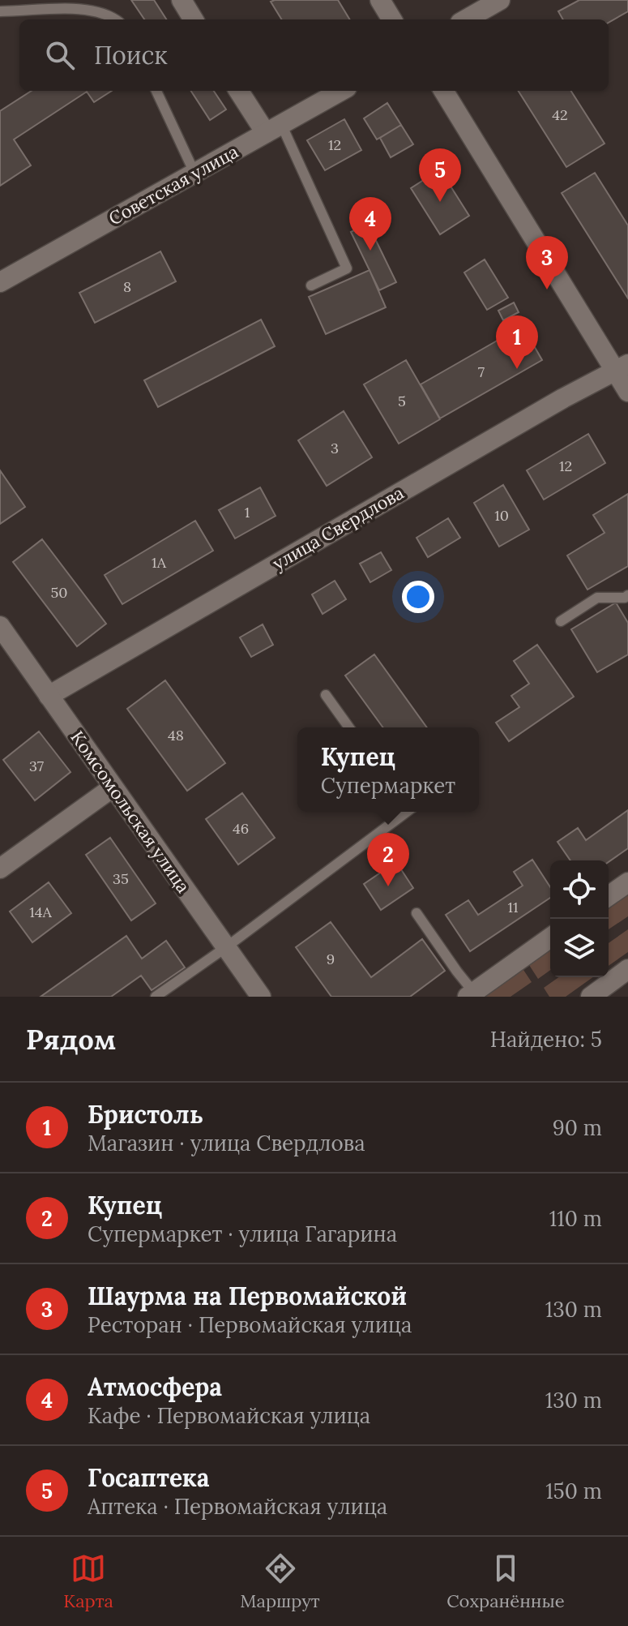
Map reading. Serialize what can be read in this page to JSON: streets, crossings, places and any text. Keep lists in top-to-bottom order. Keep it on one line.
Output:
{"streets":{"street":["Советская улица","улица Свердлова","Комсомольская улица"]},"crossings":[["улица Свердлова","Комсомольская улица"]],"house_numbers":["42","12","8","7","5","3","12","1","10","1А","50","48","37","46","35","11","14А","9"],"page":{"search":"Поиск","pins":["5","4","3","1","2"],"popup":["Купец","Супермаркет"],"heading":["Рядом","Найдено: 5"],"list":[{"mark":"1","name":"Бристоль","note":"Магазин · улица Свердлова","value":"90 m"},{"mark":"2","name":"Купец","note":"Супермаркет · улица Гагарина","value":"110 m"},{"mark":"3","name":"Шаурма на Первомайской","note":"Ресторан · Первомайская улица","value":"130 m"},{"mark":"4","name":"Атмосфера","note":"Кафе · Первомайская улица","value":"130 m"},{"mark":"5","name":"Госаптека","note":"Аптека · Первомайская улица","value":"150 m"}],"nav":["Карта","Маршрут","Сохранённые"]}}
